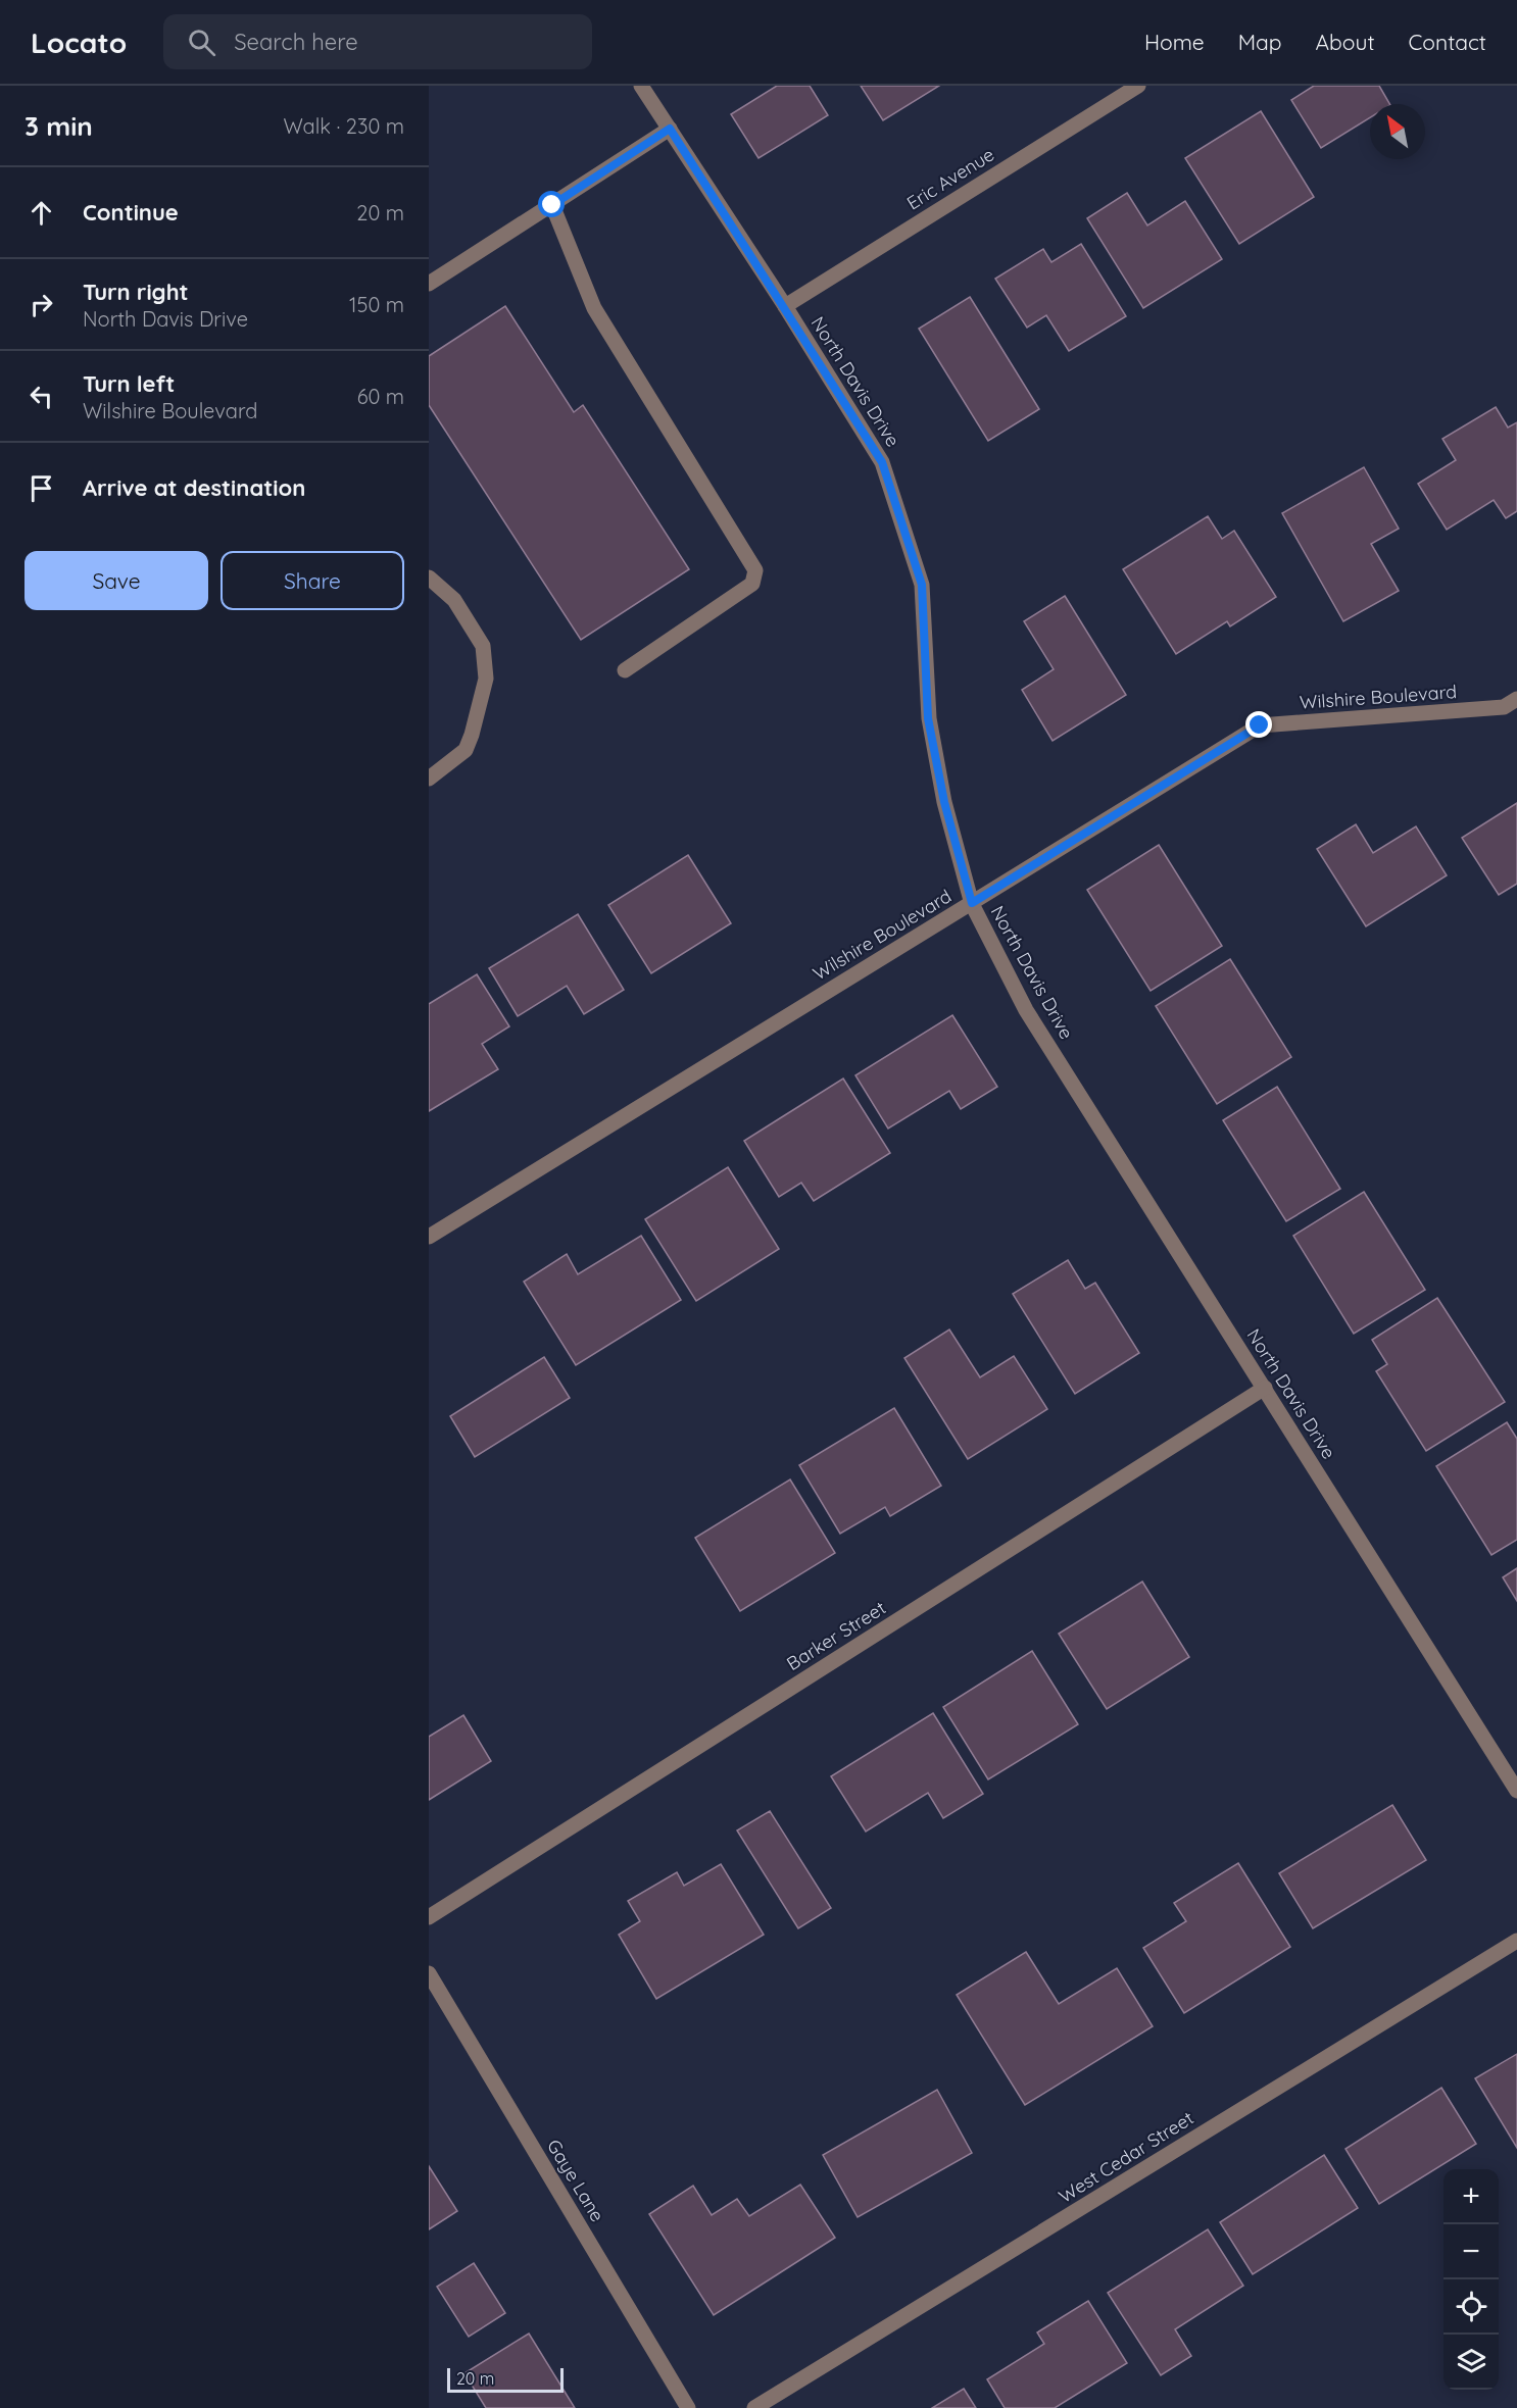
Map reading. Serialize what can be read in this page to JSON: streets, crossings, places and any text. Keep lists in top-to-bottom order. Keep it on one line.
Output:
{"streets":{"street":["Eric Avenue","North Davis Drive","Wilshire Boulevard","Barker Street","West Cedar Street","Gaye Lane"]},"crossings":[["Eric Avenue","North Davis Drive"],["North Davis Drive","Wilshire Boulevard"],["North Davis Drive","Barker Street"]],"scale_bar":"20 m","north":"top left","page":{"header":"Locato","search":"Search here","nav":["Home","Map","About","Contact"],"heading":["3 min","Walk · 230 m"],"list":[["Continue","20 m"],["Turn right","North Davis Drive","150 m"],["Turn left","Wilshire Boulevard","60 m"],"Arrive at destination"],"buttons":["Save","Share"],"map_buttons":["+","−"],"scale":"20 m"}}
